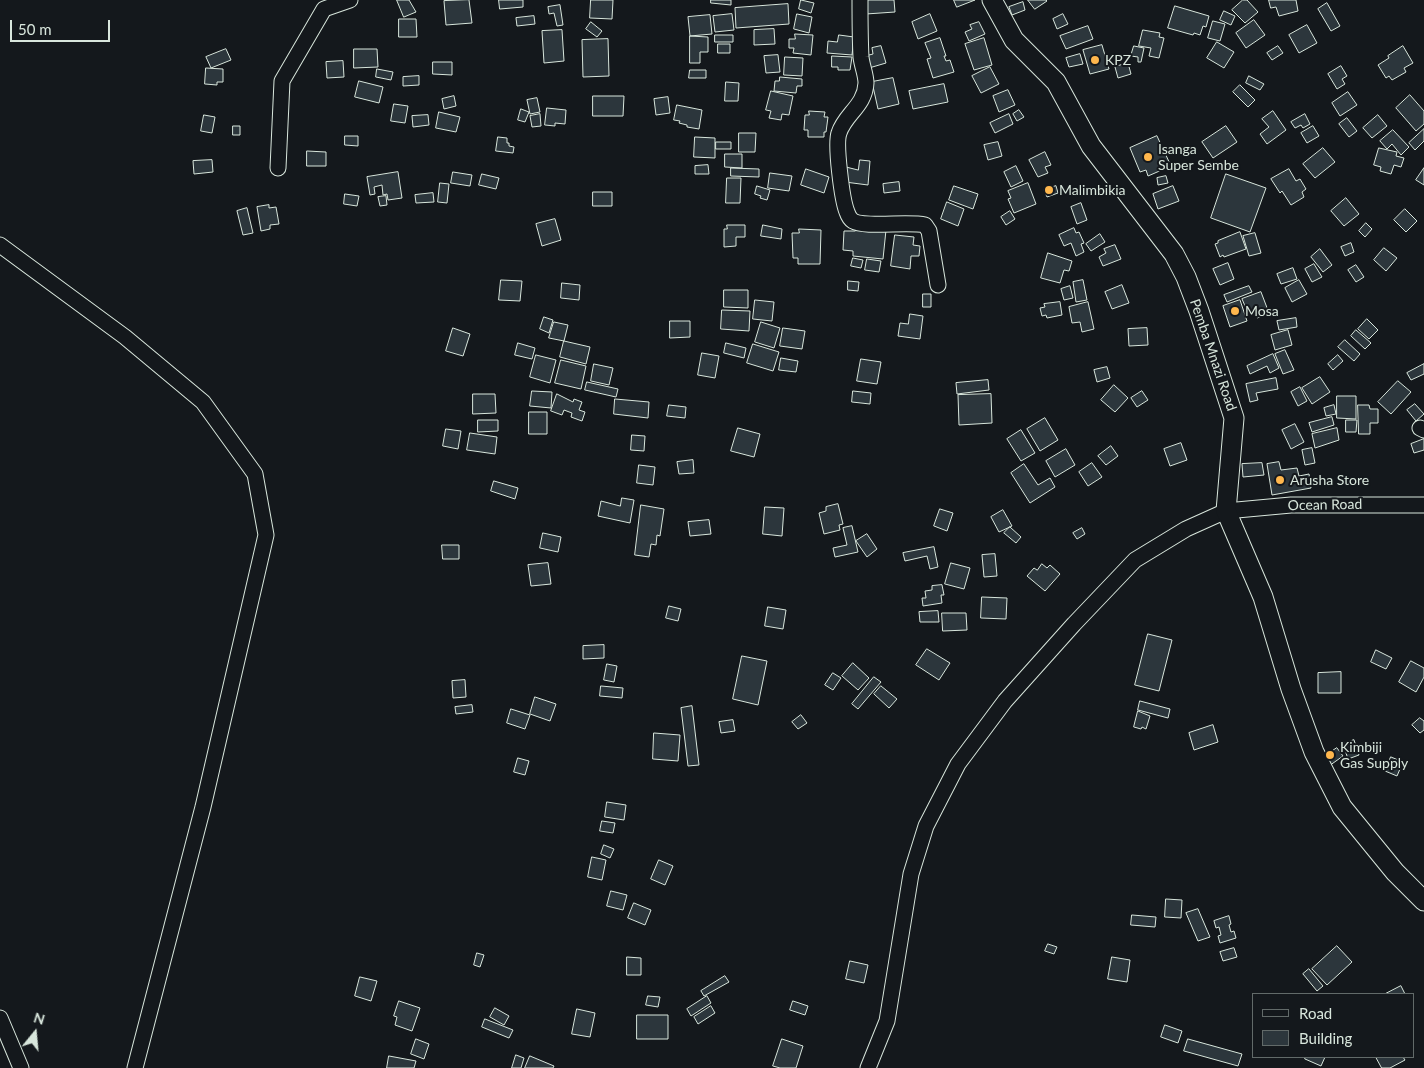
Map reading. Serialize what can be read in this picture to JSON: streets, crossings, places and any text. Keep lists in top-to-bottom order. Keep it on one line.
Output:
{"streets":{"main road":["Pemba Mnazi Road"],"street":["Ocean Road"]},"crossings":[["Pemba Mnazi Road","Ocean Road"]],"places":["KPZ","Isanga Super Sembe","Malimbikia","Mosa","Arusha Store","Kimbiji Gas Supply"],"legend":["Road","Building"],"scale_bar":"50 m","north":"top"}
